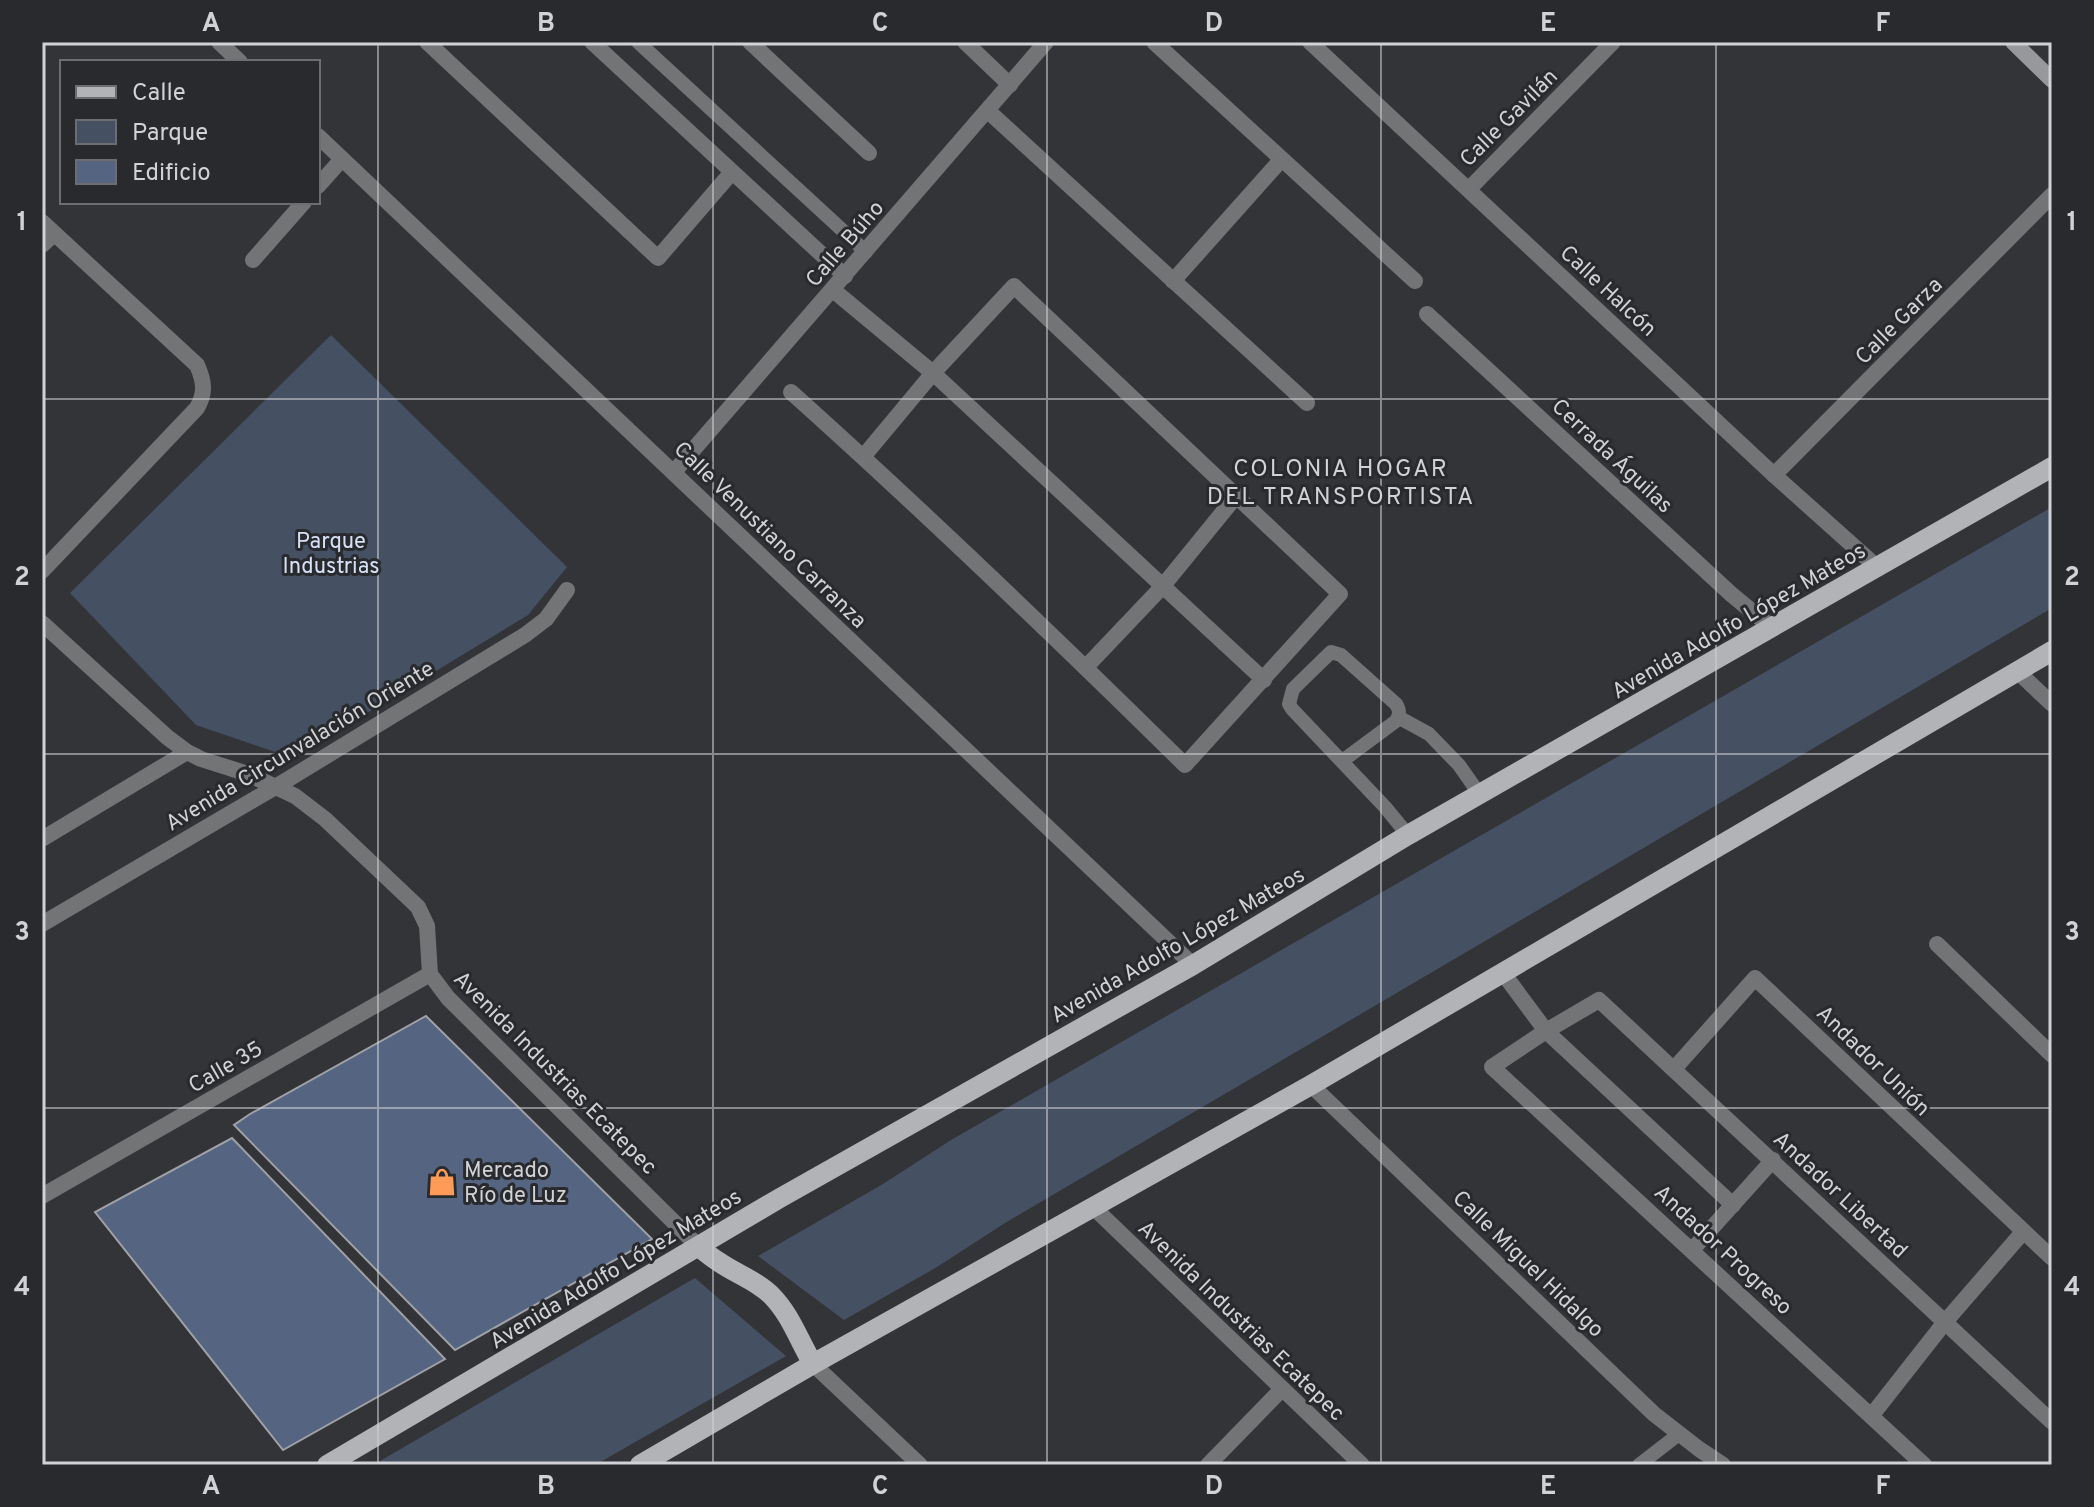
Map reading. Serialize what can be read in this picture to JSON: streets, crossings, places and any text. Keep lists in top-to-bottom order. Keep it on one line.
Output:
{"streets":{"main road":["Avenida Adolfo López Mateos"],"street":["Calle Gavilán","Calle Búho","Calle Halcón","Calle Garza","Cerrada Águilas","Calle Venustiano Carranza","Avenida Circunvalación Oriente","Andador Unión","Calle 35","Avenida Industrias Ecatepec","Andador Libertad","Andador Progreso","Calle Miguel Hidalgo"]},"crossings":[["Calle Gavilán","Calle Halcón"],["Calle Búho","Calle Venustiano Carranza"],["Calle Halcón","Calle Garza"],["Calle Halcón","Avenida Adolfo López Mateos"],["Cerrada Águilas","Avenida Adolfo López Mateos"],["Calle Venustiano Carranza","Avenida Adolfo López Mateos"],["Avenida Adolfo López Mateos","Avenida Industrias Ecatepec"],["Avenida Circunvalación Oriente","Avenida Industrias Ecatepec"],["Andador Unión","Andador Libertad"],["Calle 35","Avenida Industrias Ecatepec"],["Andador Libertad","Andador Progreso"]],"districts":["COLONIA HOGAR DEL TRANSPORTISTA"],"parks":["Parque Industrias"],"places":{"shop":["Mercado Río de Luz"]},"legend":["Calle","Parque","Edificio"],"grid":{"columns":["A","B","C","D","E","F"],"rows":["1","2","3","4"]}}
